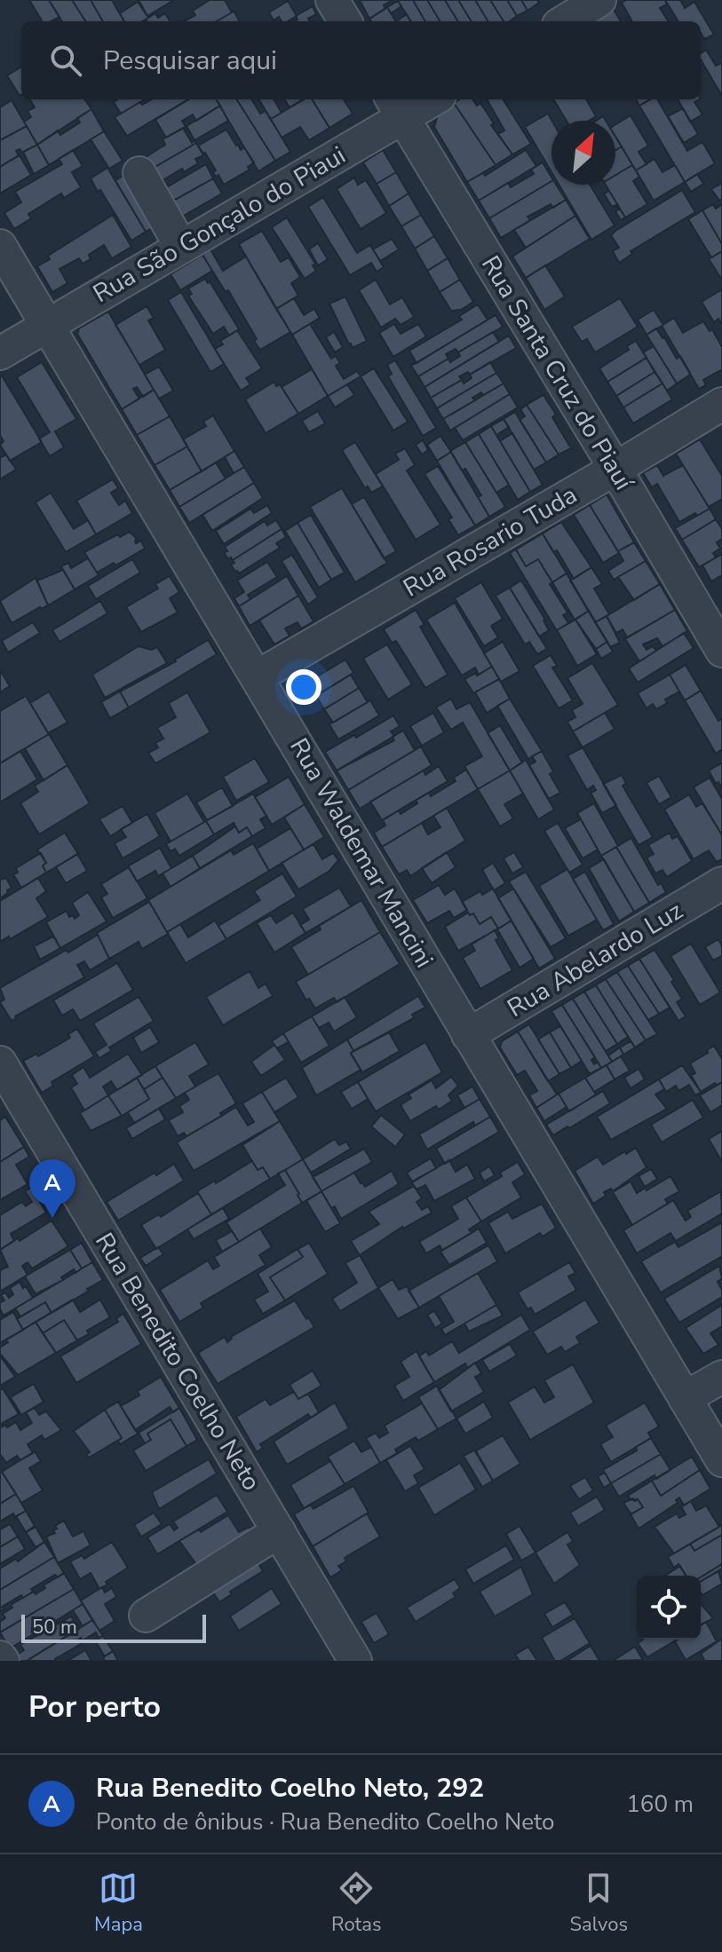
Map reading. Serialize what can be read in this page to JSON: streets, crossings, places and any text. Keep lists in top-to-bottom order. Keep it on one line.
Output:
{"streets":{"street":["Rua São Gonçalo do Piaui","Rua Santa Cruz do Piauí","Rua Rosario Tuda","Rua Waldemar Mancini","Rua Abelardo Luz","Rua Benedito Coelho Neto"]},"crossings":[["Rua São Gonçalo do Piaui","Rua Santa Cruz do Piauí"],["Rua São Gonçalo do Piaui","Rua Waldemar Mancini"],["Rua Santa Cruz do Piauí","Rua Rosario Tuda"],["Rua Rosario Tuda","Rua Waldemar Mancini"],["Rua Waldemar Mancini","Rua Abelardo Luz"]],"scale_bar":"50 m","north":"top right","page":{"search":"Pesquisar aqui","pins":"A","scale":"50 m","heading":"Por perto","list":[{"mark":"A","name":"Rua Benedito Coelho Neto, 292","note":"Ponto de ônibus · Rua Benedito Coelho Neto","value":"160 m"}],"nav":["Mapa","Rotas","Salvos"]}}
